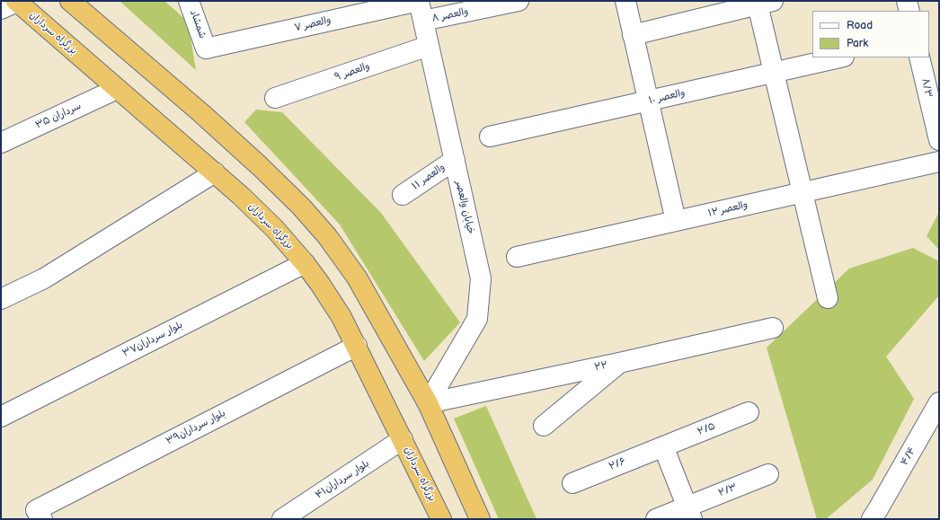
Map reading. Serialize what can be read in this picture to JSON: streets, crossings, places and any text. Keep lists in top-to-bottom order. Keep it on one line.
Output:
{"streets":{"highway":["بزرگراه سرداران"],"street":["والعصر ۸","شمشاد","والعصر ۷","والعصر ۹","۸/۳","والعصر ۱۰","سرداران ۳۵","والعصر ۱۱","خیابان والعصر","والعصر ۱۲","بلوار سرداران۳۷","۲۲","بلوار سرداران۳۹","۲/۵","۴/۴","۲/۶","بلوار سرداران۴۱","۲/۳"]},"crossings":[["والعصر ۸","خیابان والعصر"],["شمشاد","والعصر ۷"],["والعصر ۷","خیابان والعصر"],["بزرگراه سرداران","سرداران ۳۵"],["بزرگراه سرداران","بلوار سرداران۳۷"],["بزرگراه سرداران","بلوار سرداران۳۹"],["بزرگراه سرداران","بلوار سرداران۴۱"],["والعصر ۹","خیابان والعصر"],["والعصر ۱۱","خیابان والعصر"],["خیابان والعصر","۲۲"],["۲/۵","۲/۶"]],"legend":["Road","Park"]}
